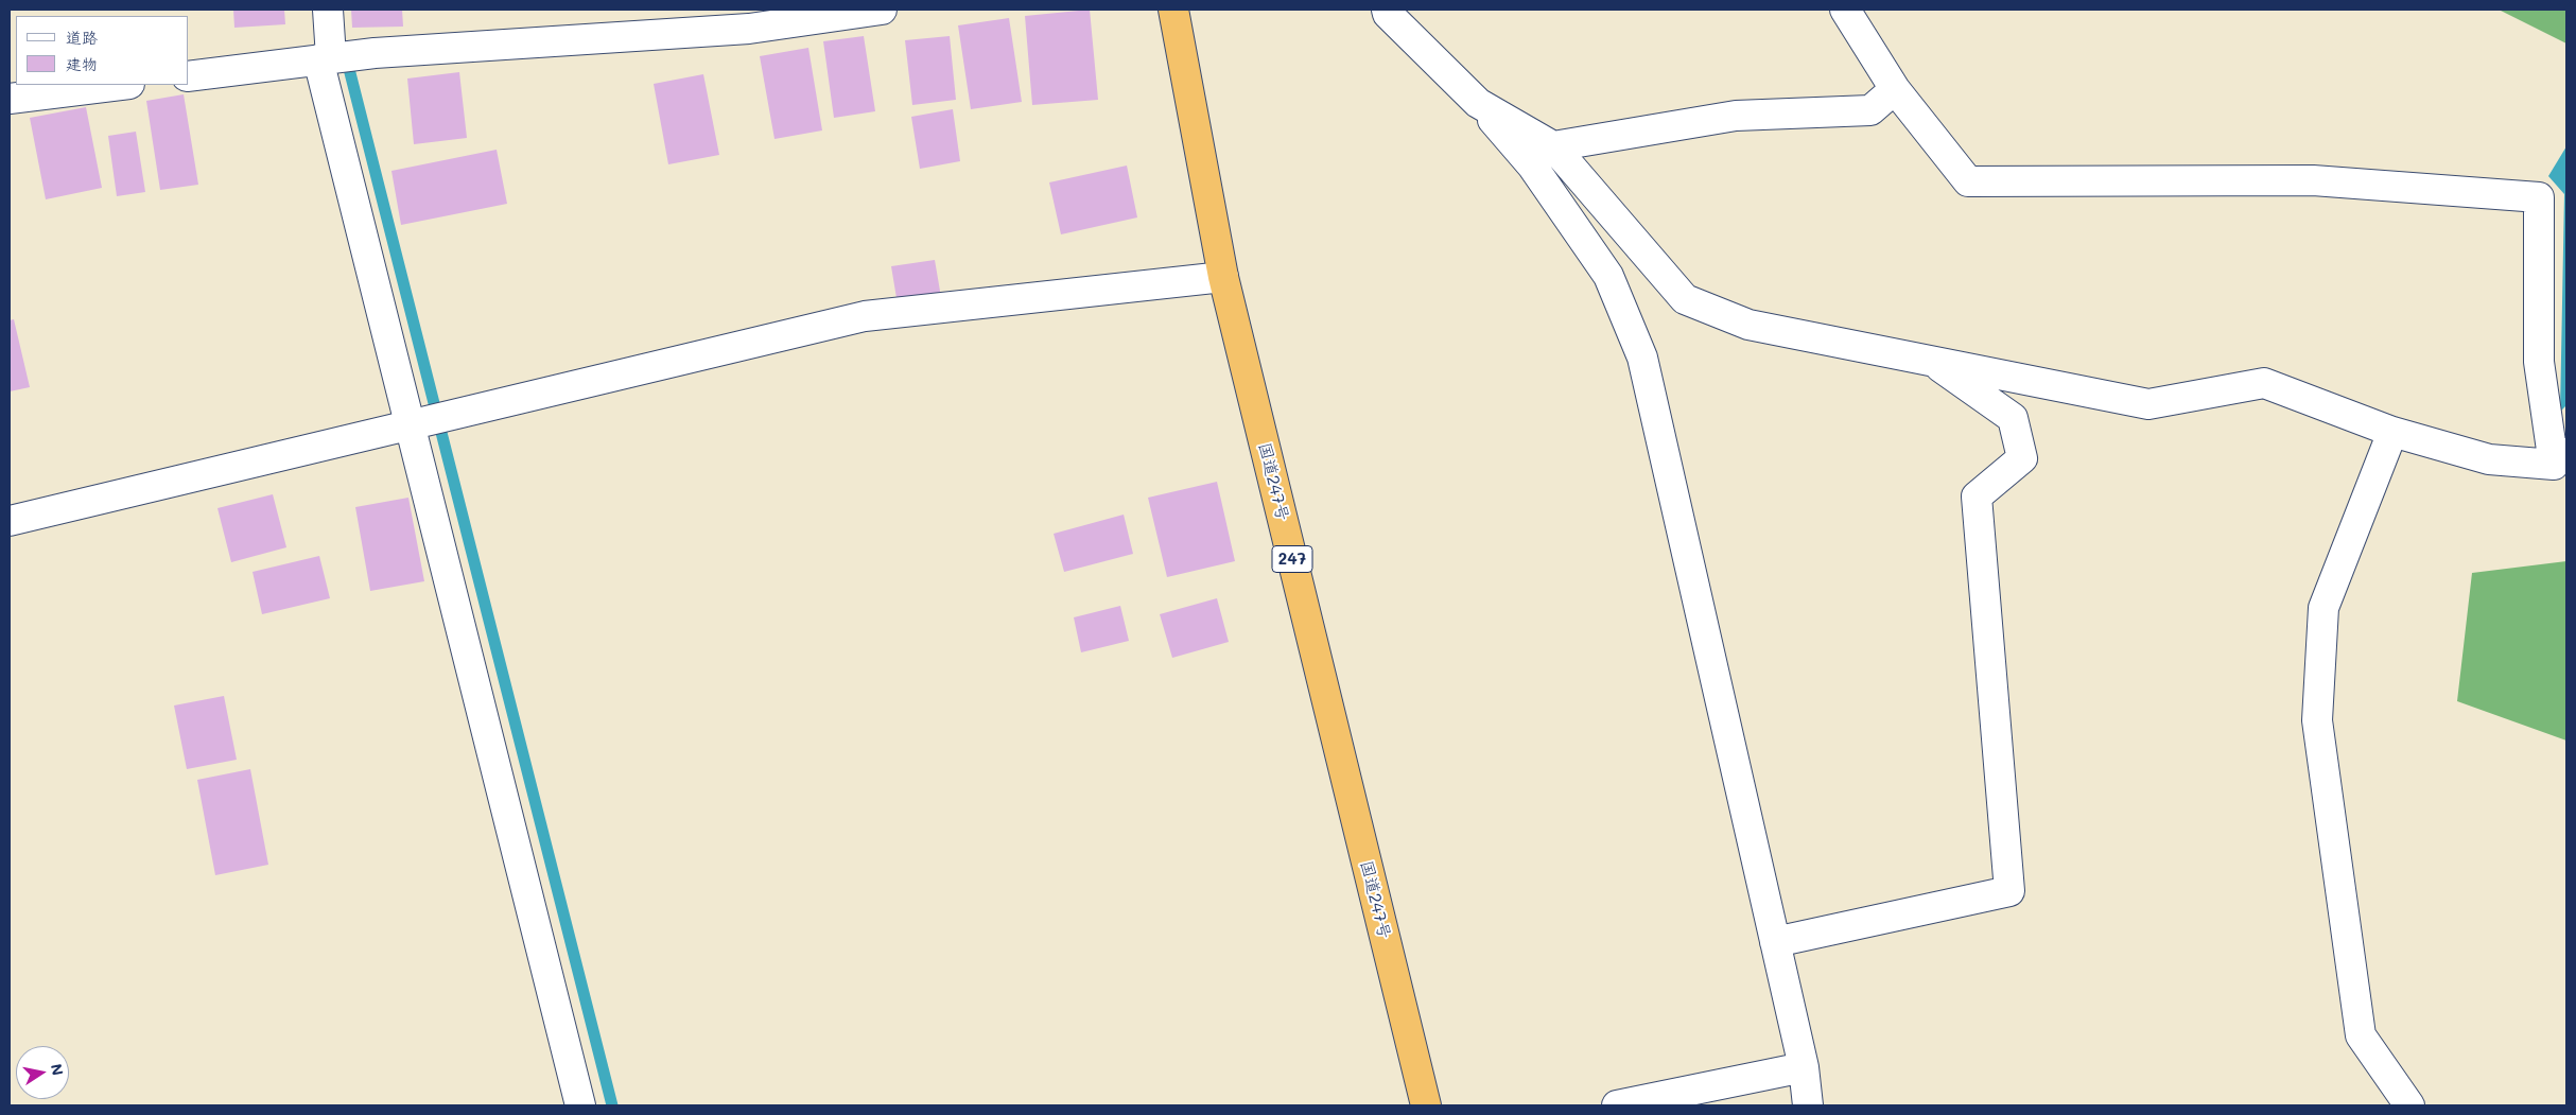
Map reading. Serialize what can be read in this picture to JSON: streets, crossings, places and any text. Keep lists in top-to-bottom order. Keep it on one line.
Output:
{"streets":{"highway":["国道247号","247"]},"legend":["道路","建物"],"north":"right"}
